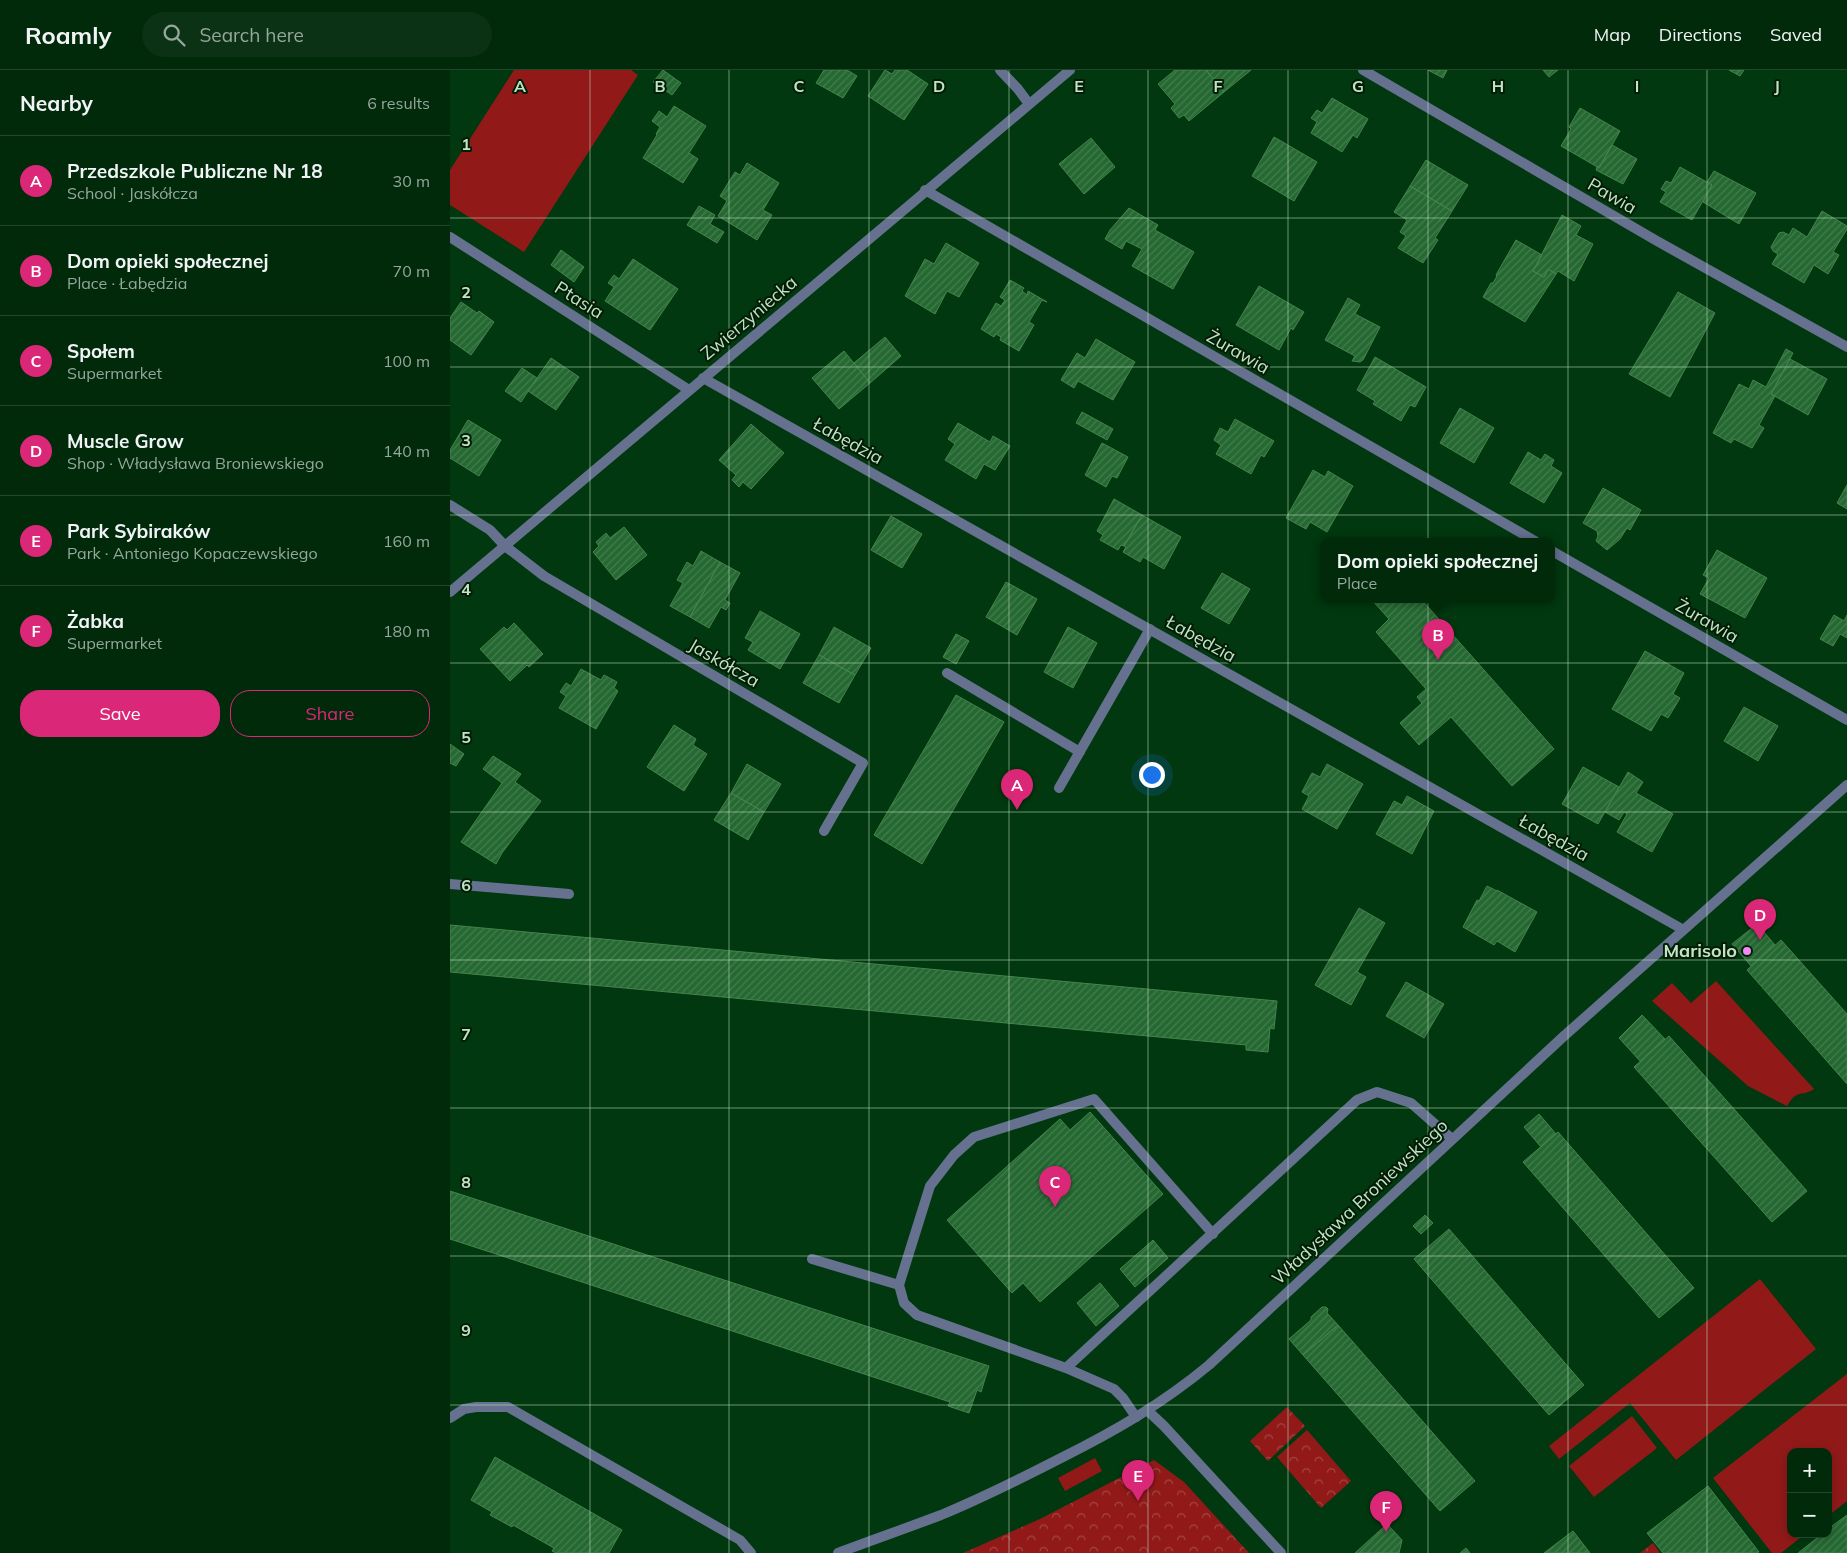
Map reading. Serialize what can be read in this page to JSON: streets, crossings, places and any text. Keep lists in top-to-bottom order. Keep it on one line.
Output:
{"streets":{"street":["Pawia","Ptasia","Zwierzyniecka","Żurawia","Łabędzia","Jaskółcza","Władysława Broniewskiego"]},"crossings":[["Ptasia","Zwierzyniecka"],["Zwierzyniecka","Żurawia"],["Zwierzyniecka","Łabędzia"],["Zwierzyniecka","Jaskółcza"],["Łabędzia","Władysława Broniewskiego"]],"places":["Marisolo"],"page":{"header":"Roamly","search":"Search here","nav":["Map","Directions","Saved"],"heading":["Nearby","6 results"],"list":[{"mark":"A","name":"Przedszkole Publiczne Nr 18","note":"School · Jaskółcza","value":"30 m"},{"mark":"B","name":"Dom opieki społecznej","note":"Place · Łabędzia","value":"70 m"},{"mark":"C","name":"Społem","note":"Supermarket","value":"100 m"},{"mark":"D","name":"Muscle Grow","note":"Shop · Władysława Broniewskiego","value":"140 m"},{"mark":"E","name":"Park Sybiraków","note":"Park · Antoniego Kopaczewskiego","value":"160 m"},{"mark":"F","name":"Żabka","note":"Supermarket","value":"180 m"}],"popup":["Dom opieki społecznej","Place"],"pins":["B","A","D","C","E","F"],"buttons":["Save","Share"],"map_buttons":["+","−"]},"grid":{"columns":["A","B","C","D","E","F","G","H","I","J"],"rows":["1","2","3","4","5","6","7","8","9"]}}
